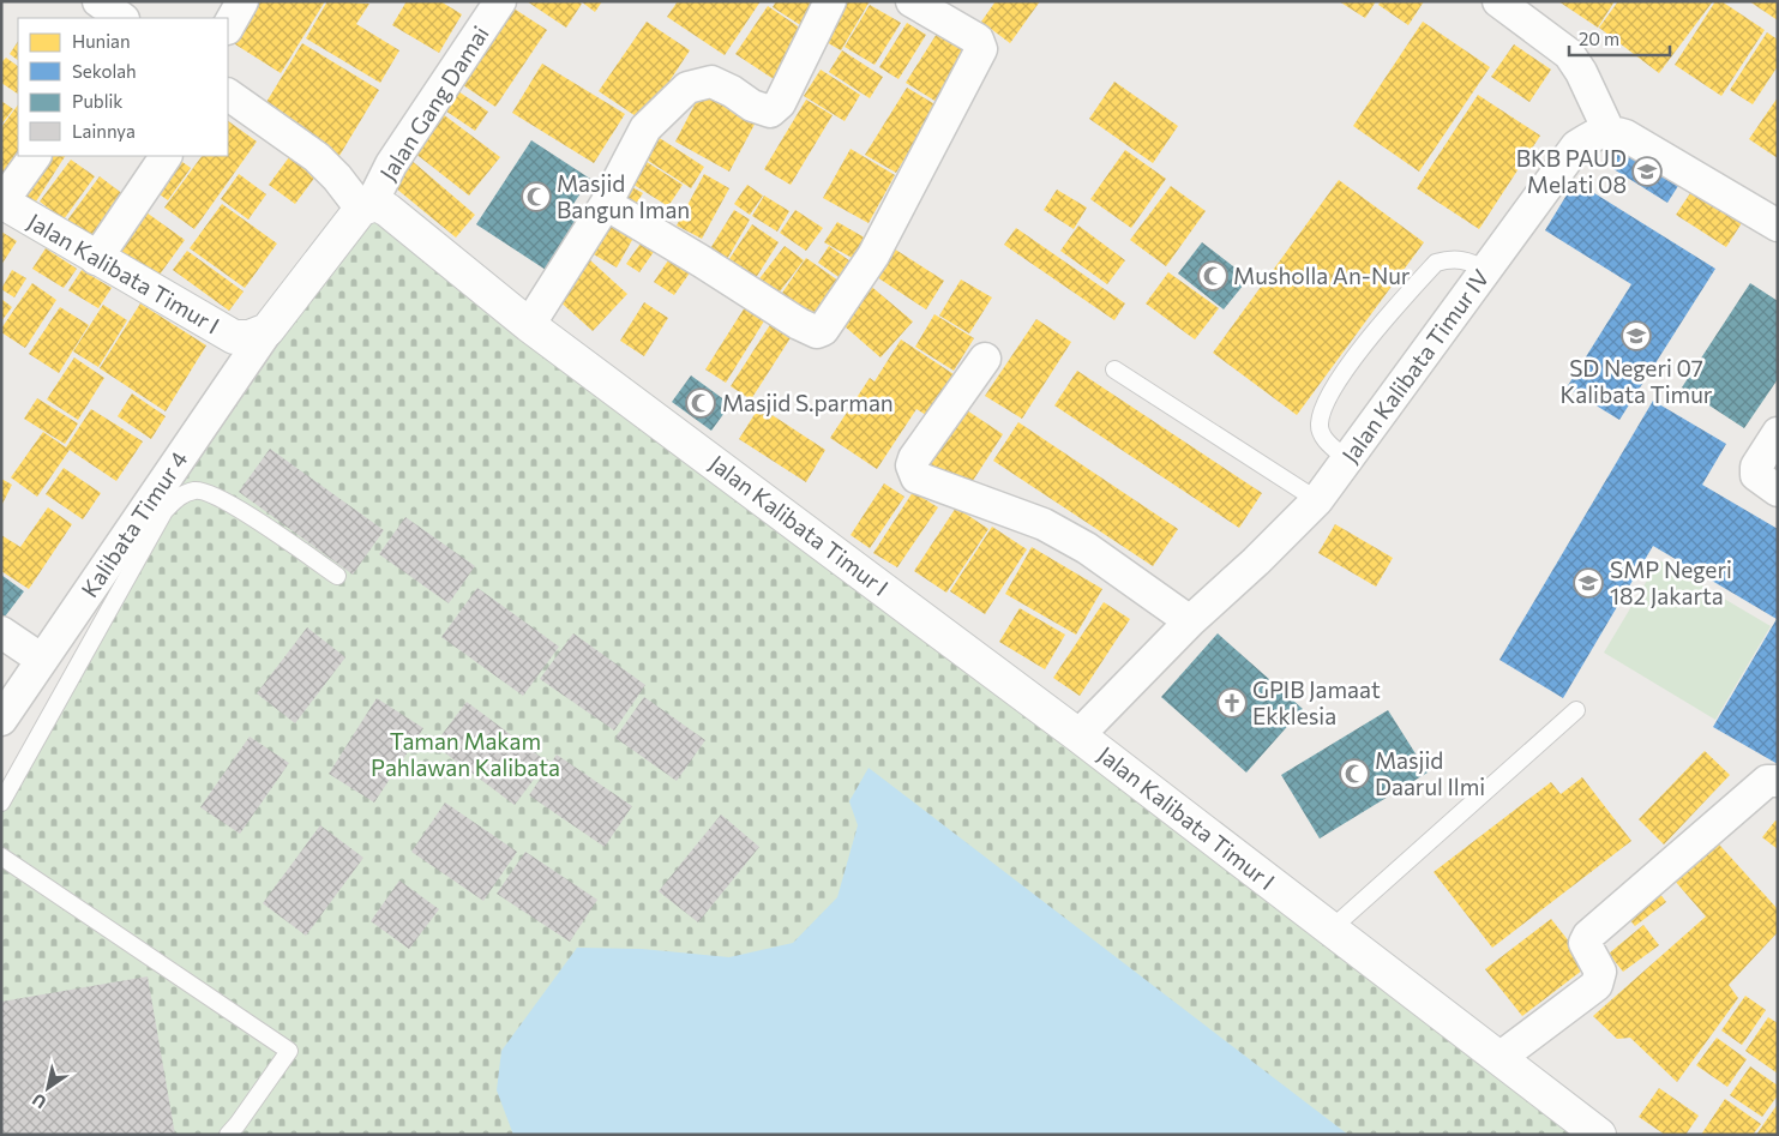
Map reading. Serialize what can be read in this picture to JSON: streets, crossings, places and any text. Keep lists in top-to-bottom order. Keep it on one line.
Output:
{"streets":{"street":["Jalan Gang Damai","Jalan Kalibata Timur I","Jalan Kalibata Timur IV","Kalibata Timur 4"]},"crossings":[["Jalan Gang Damai","Jalan Kalibata Timur I"],["Jalan Kalibata Timur I","Jalan Kalibata Timur IV"],["Jalan Kalibata Timur I","Kalibata Timur 4"]],"parks":["Taman Makam Pahlawan Kalibata"],"places":{"school or university":["BKB PAUD Melati 08","SD Negeri 07 Kalibata Timur","SMP Negeri 182 Jakarta"],"mosque":["Masjid Bangun Iman","Musholla An-Nur","Masjid S.parman","Masjid Daarul Ilmi"],"church":["GPIB Jamaat Ekklesia"]},"legend":["Hunian","Sekolah","Publik","Lainnya"],"scale_bar":"20 m","north":"bottom left"}
